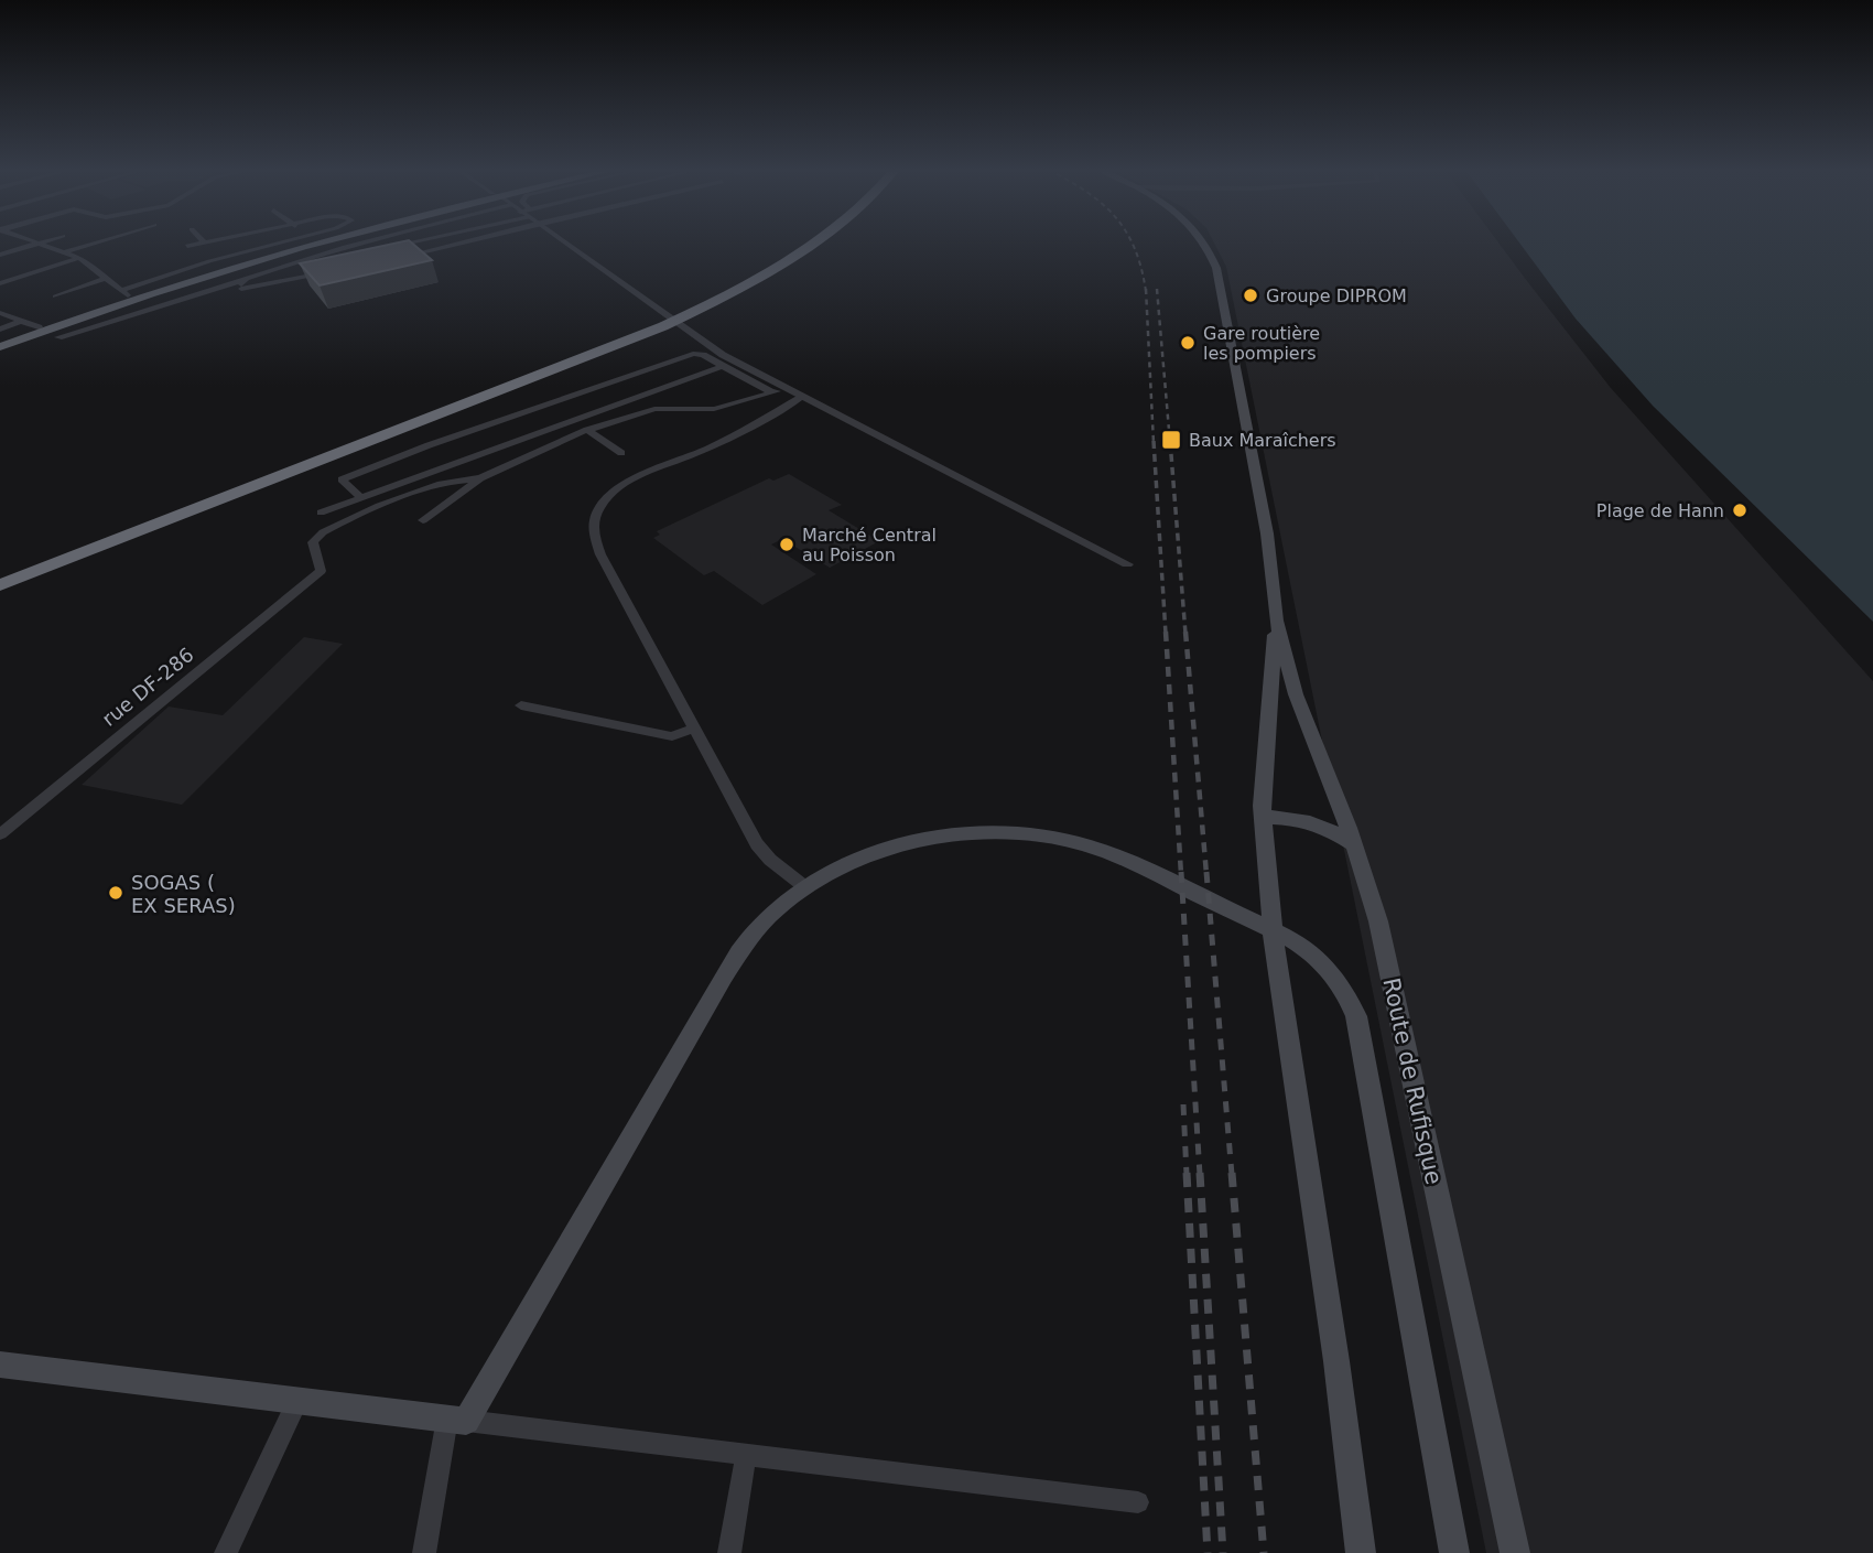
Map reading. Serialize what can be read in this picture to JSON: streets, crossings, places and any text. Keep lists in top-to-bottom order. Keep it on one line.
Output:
{"streets":{"main road":["Route de Rufisque"],"street":["rue DF-286"]},"places":{"other":["Groupe DIPROM","Gare routière les pompiers","Plage de Hann","Marché Central au Poisson","SOGAS ( EX SERAS)"],"transit":["Baux Maraîchers"]}}
